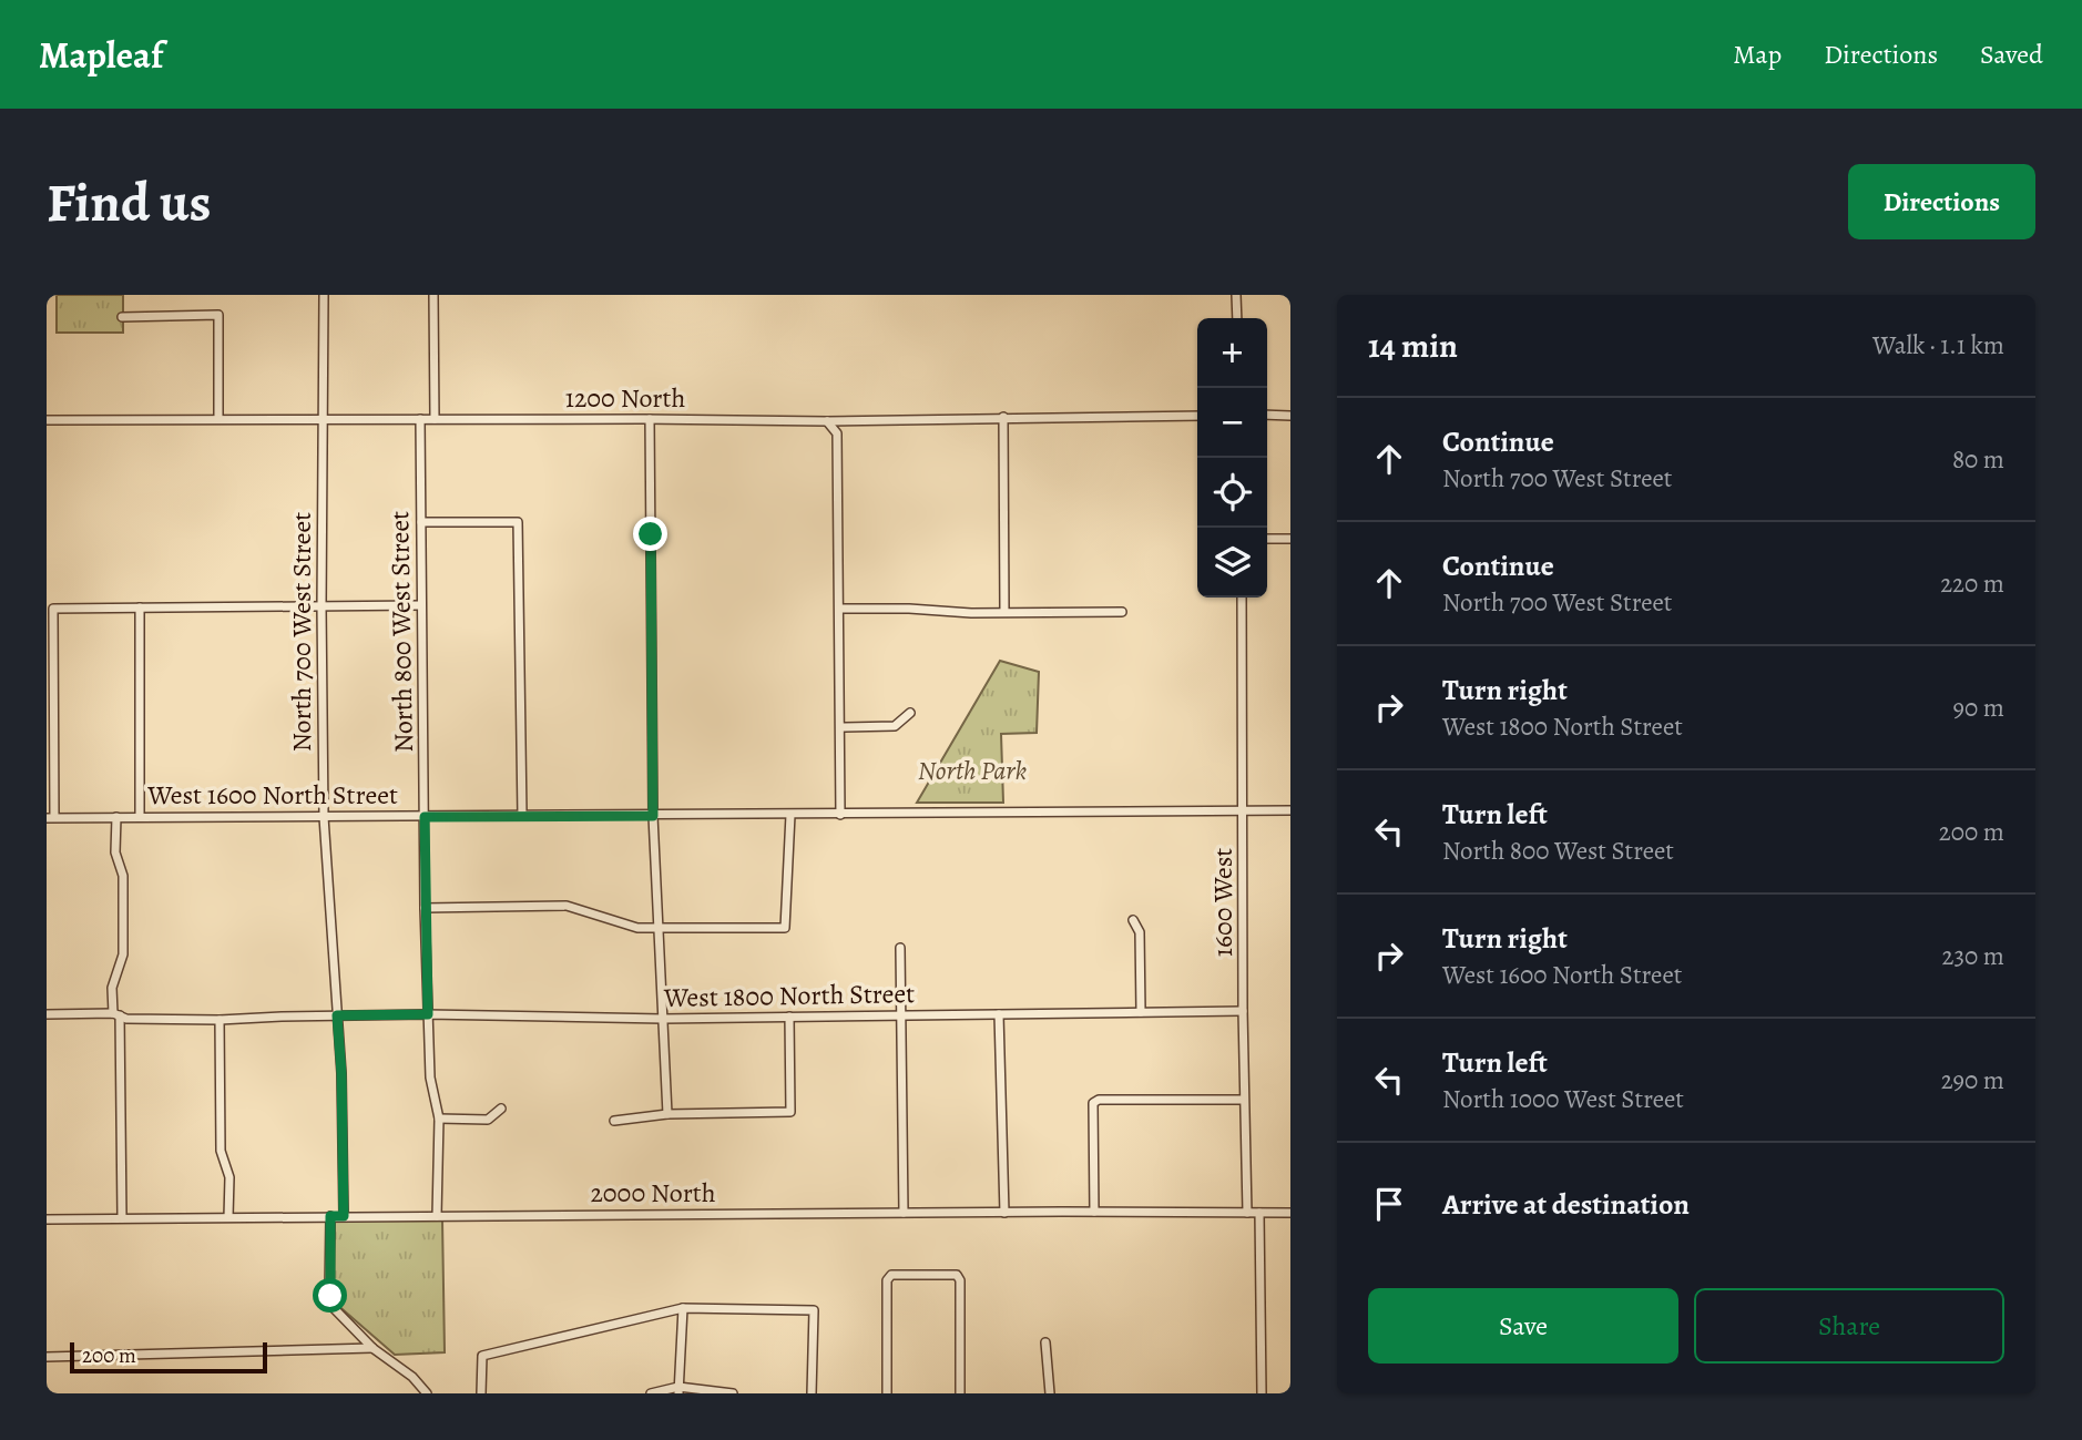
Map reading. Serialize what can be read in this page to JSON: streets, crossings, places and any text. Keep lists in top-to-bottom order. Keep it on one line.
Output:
{"streets":{"street":["1200 North","North 700 West Street","North 800 West Street","West 1600 North Street","1600 West","West 1800 North Street","2000 North"]},"crossings":[["1200 North","North 700 West Street"],["1200 North","North 800 West Street"],["North 700 West Street","West 1600 North Street"],["North 700 West Street","West 1800 North Street"],["North 700 West Street","2000 North"],["North 800 West Street","West 1600 North Street"],["North 800 West Street","West 1800 North Street"],["North 800 West Street","2000 North"],["West 1600 North Street","1600 West"],["1600 West","West 1800 North Street"],["1600 West","2000 North"]],"parks":["North Park"],"scale_bar":"200 m","page":{"header":"Mapleaf","nav":["Map","Directions","Saved"],"buttons":["Directions",["Save","Share"]],"title":"Find us","heading":["14 min","Walk · 1.1 km"],"map_buttons":["+","−"],"list":[["Continue","North 700 West Street","80 m"],["Continue","North 700 West Street","220 m"],["Turn right","West 1800 North Street","90 m"],["Turn left","North 800 West Street","200 m"],["Turn right","West 1600 North Street","230 m"],["Turn left","North 1000 West Street","290 m"],"Arrive at destination"],"scale":"200 m"}}
